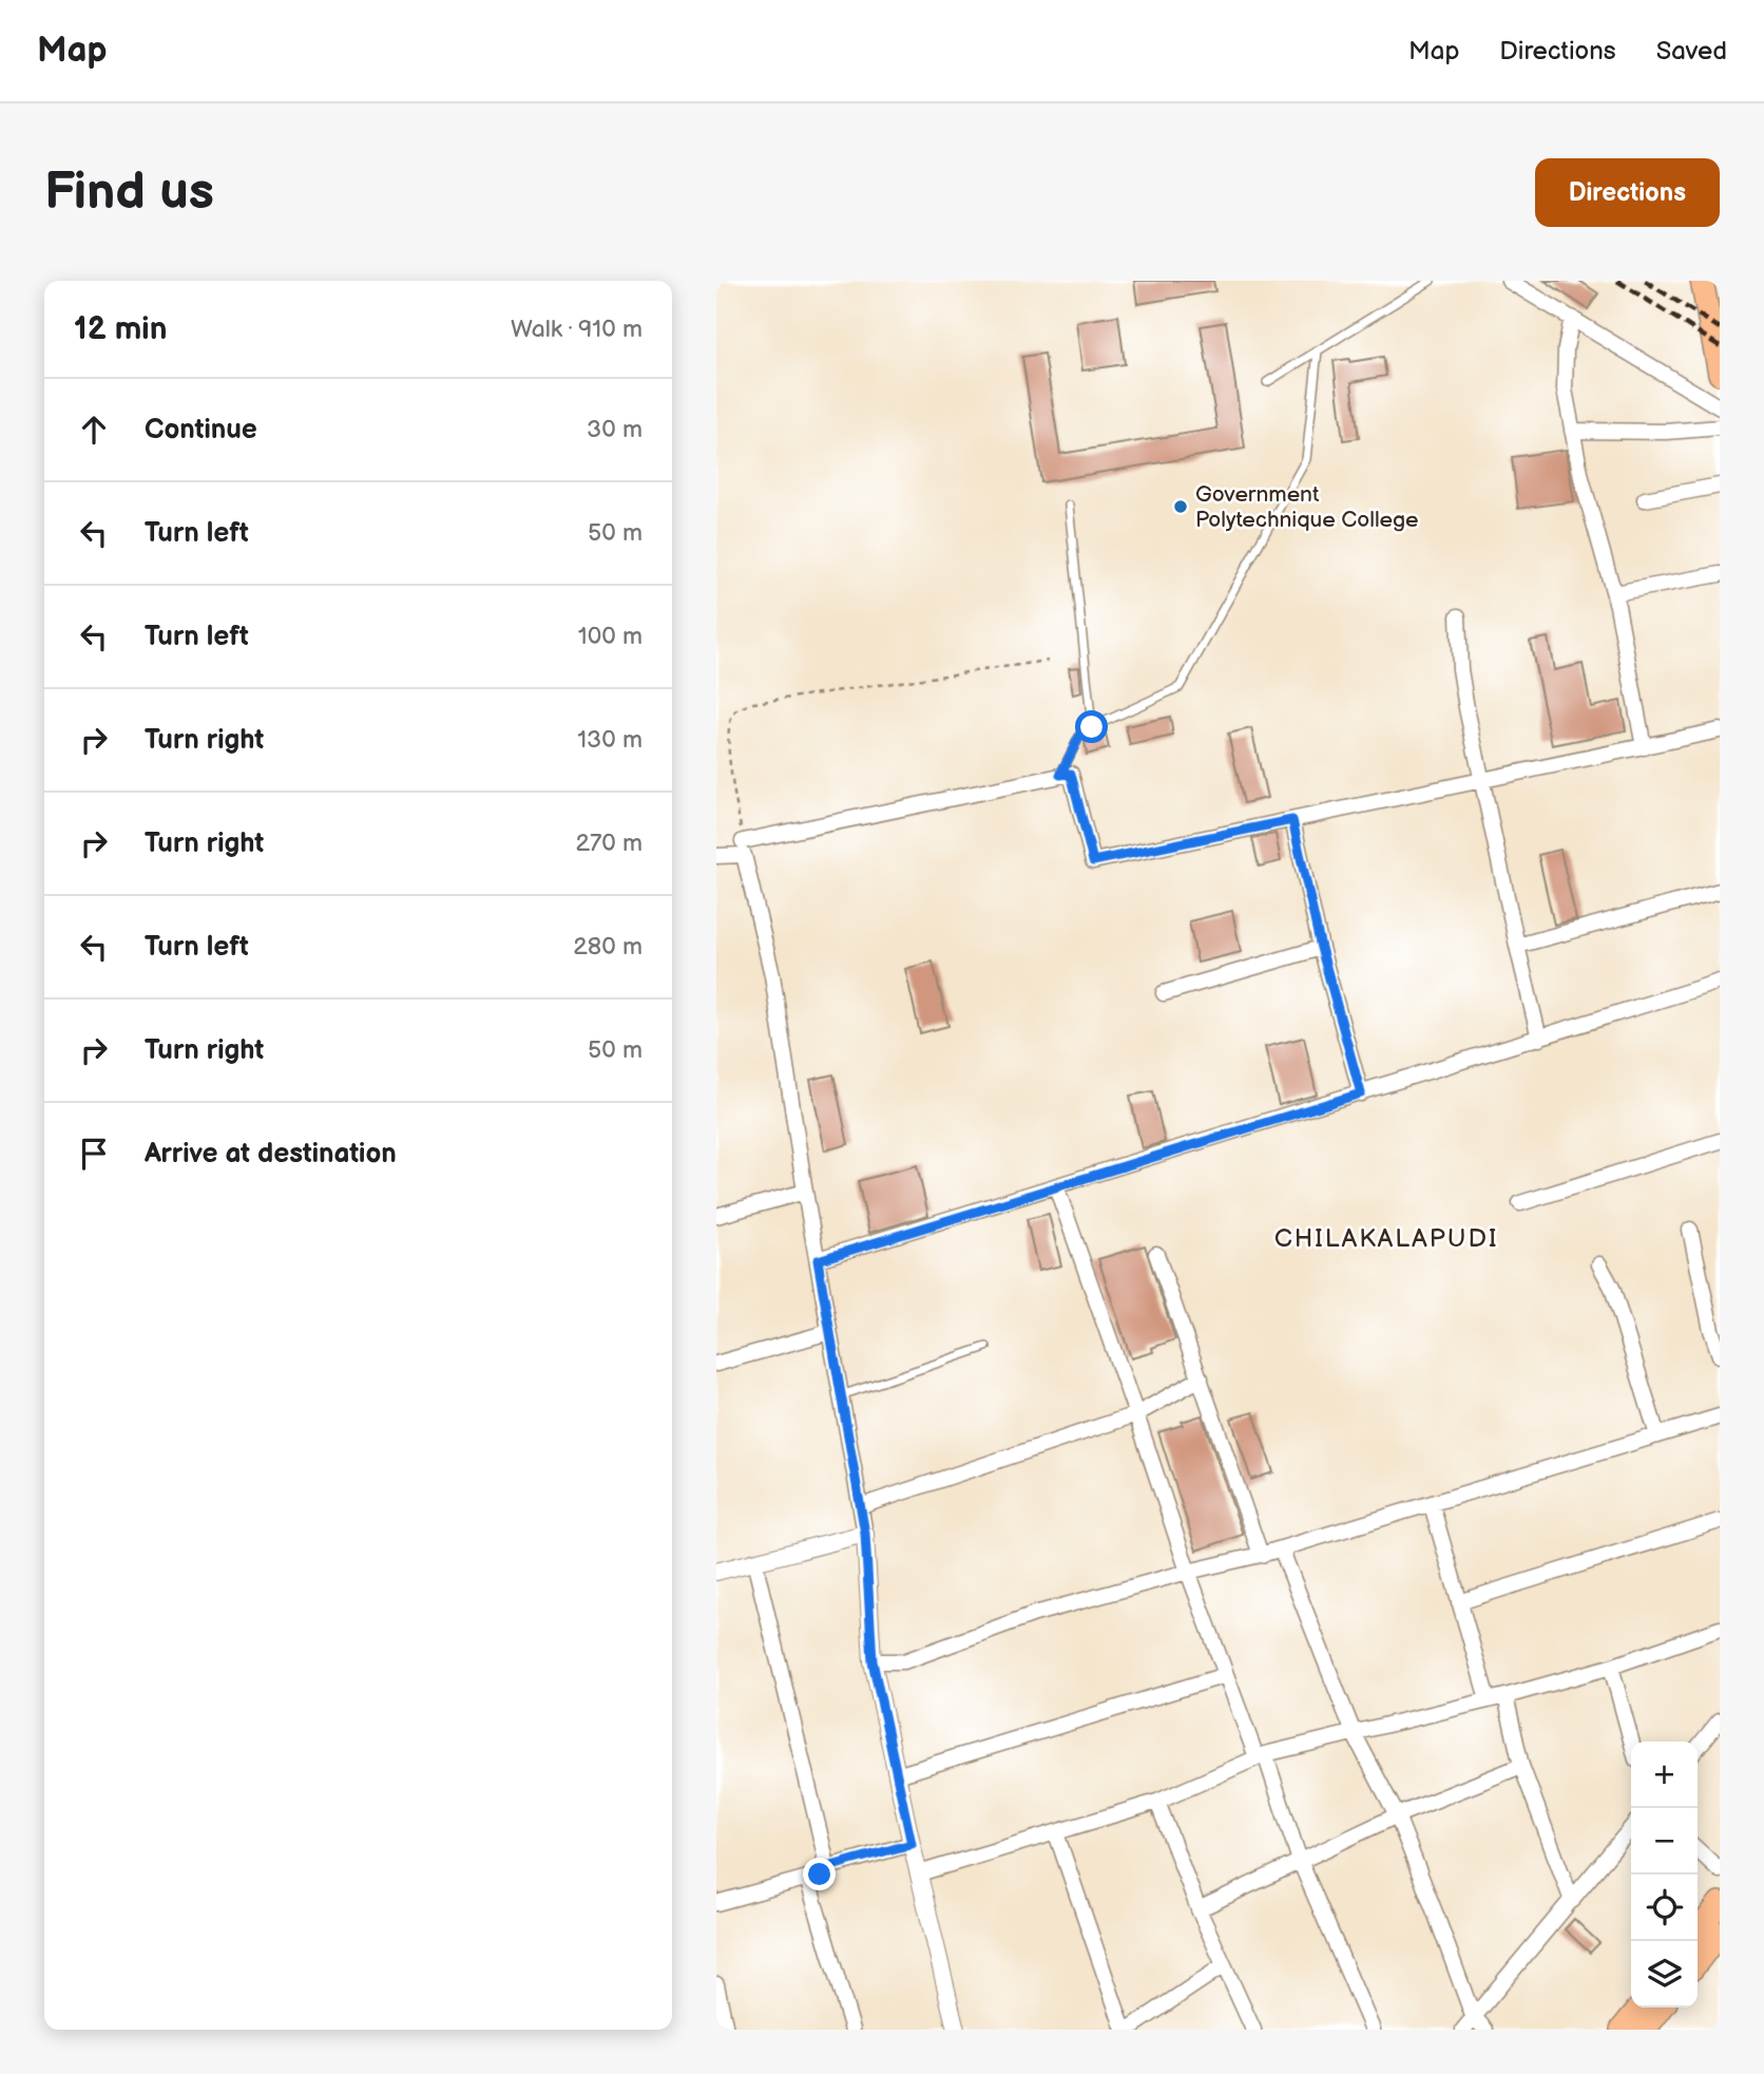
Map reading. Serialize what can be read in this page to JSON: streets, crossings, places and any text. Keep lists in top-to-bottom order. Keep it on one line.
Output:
{"districts":["CHILAKALAPUDI"],"places":["Government Polytechnique College"],"page":{"header":"Map","nav":["Map","Directions","Saved"],"buttons":"Directions","title":"Find us","heading":["12 min","Walk · 910 m"],"list":[["Continue","30 m"],["Turn left","50 m"],["Turn left","100 m"],["Turn right","130 m"],["Turn right","270 m"],["Turn left","280 m"],["Turn right","50 m"],"Arrive at destination"],"map_buttons":["+","−"]}}
